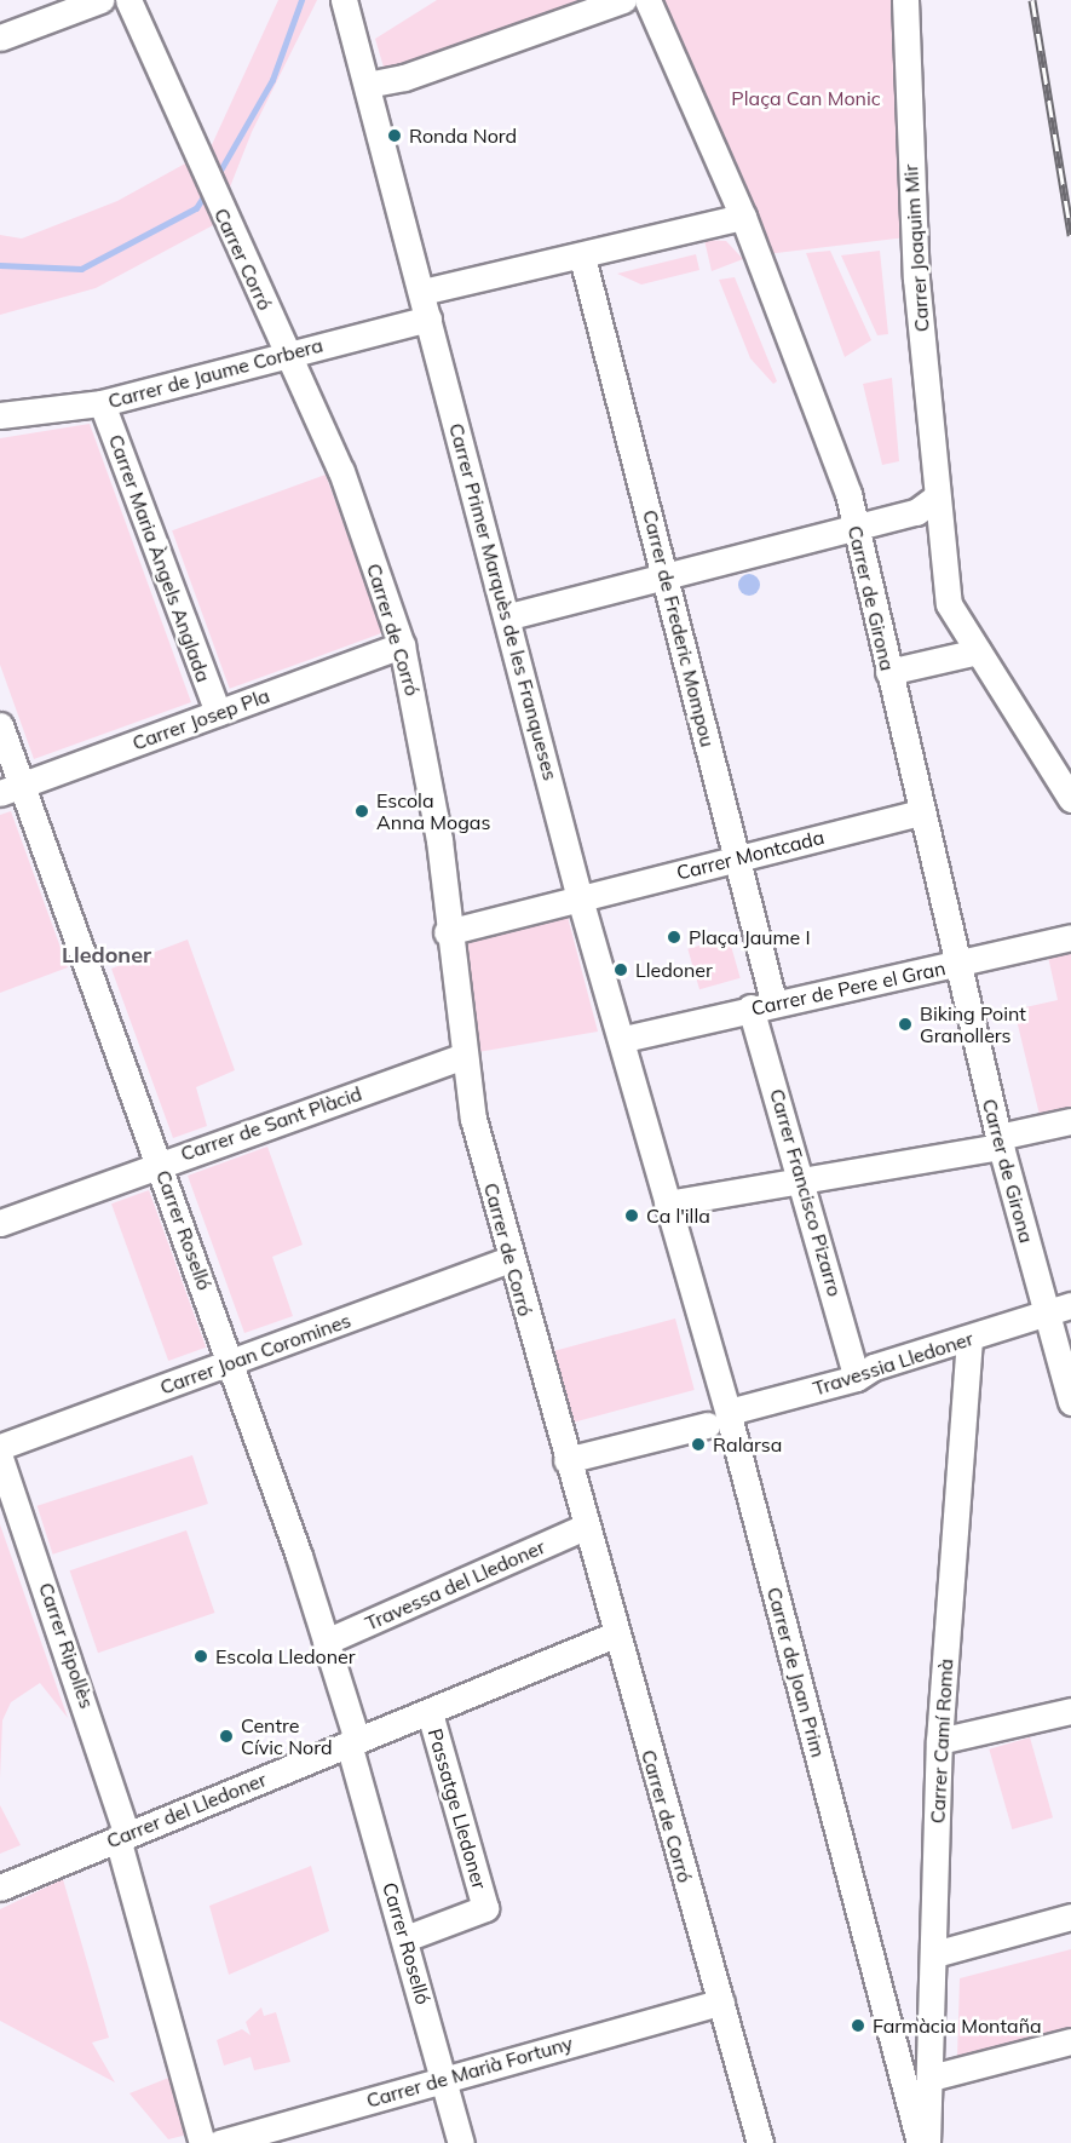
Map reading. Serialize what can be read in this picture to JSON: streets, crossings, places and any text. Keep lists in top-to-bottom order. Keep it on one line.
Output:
{"streets":{"street":["Carrer Joaquim Mir","Carrer Corró","Carrer de Jaume Corbera","Carrer Maria Àngels Anglada","Carrer de Girona","Carrer Primer Marquès de les Franqueses","Carrer de Frederic Mompou","Carrer de Corró","Carrer Josep Pla","Carrer Montcada","Carrer de Pere el Gran","Carrer de Sant Plàcid","Carrer Francisco Pizarro","Carrer Roselló","Carrer Joan Coromines","Travessia Lledoner","Travessa del Lledoner","Carrer Ripollès","Carrer de Joan Prim","Carrer Camí Romà","Passatge Lledoner","Carrer del Lledoner","Carrer de Marià Fortuny"]},"crossings":[["Carrer Corró","Carrer de Jaume Corbera"],["Carrer Corró","Carrer de Corró"],["Carrer de Jaume Corbera","Carrer Maria Àngels Anglada"],["Carrer de Jaume Corbera","Carrer Primer Marquès de les Franqueses"],["Carrer de Jaume Corbera","Carrer de Corró"],["Carrer Maria Àngels Anglada","Carrer Josep Pla"],["Carrer de Girona","Carrer Montcada"],["Carrer de Girona","Carrer de Pere el Gran"],["Carrer de Girona","Travessia Lledoner"],["Carrer Primer Marquès de les Franqueses","Carrer Montcada"],["Carrer Primer Marquès de les Franqueses","Carrer de Pere el Gran"],["Carrer Primer Marquès de les Franqueses","Carrer de Joan Prim"],["Carrer de Frederic Mompou","Carrer Montcada"],["Carrer de Frederic Mompou","Carrer de Pere el Gran"],["Carrer de Frederic Mompou","Carrer Francisco Pizarro"],["Carrer de Corró","Carrer Josep Pla"],["Carrer de Corró","Carrer Montcada"],["Carrer de Corró","Carrer de Sant Plàcid"],["Carrer de Corró","Carrer Joan Coromines"],["Carrer de Corró","Travessa del Lledoner"],["Carrer de Corró","Carrer del Lledoner"],["Carrer de Corró","Carrer de Marià Fortuny"],["Carrer Josep Pla","Carrer Roselló"],["Carrer de Pere el Gran","Carrer Francisco Pizarro"],["Carrer de Sant Plàcid","Carrer Roselló"],["Carrer Francisco Pizarro","Travessia Lledoner"],["Carrer Roselló","Carrer Joan Coromines"],["Carrer Roselló","Travessa del Lledoner"],["Carrer Roselló","Passatge Lledoner"],["Carrer Roselló","Carrer del Lledoner"],["Carrer Roselló","Carrer de Marià Fortuny"],["Travessia Lledoner","Carrer Camí Romà"],["Carrer Ripollès","Carrer del Lledoner"],["Passatge Lledoner","Carrer del Lledoner"]],"districts":["Lledoner"],"parks":["Plaça Can Monic"],"places":["Ronda Nord","Escola Anna Mogas","Plaça Jaume I","Lledoner","Biking Point Granollers","Ca l'illa","Ralarsa","Escola Lledoner","Centre Cívic Nord","Farmàcia Montaña"]}
